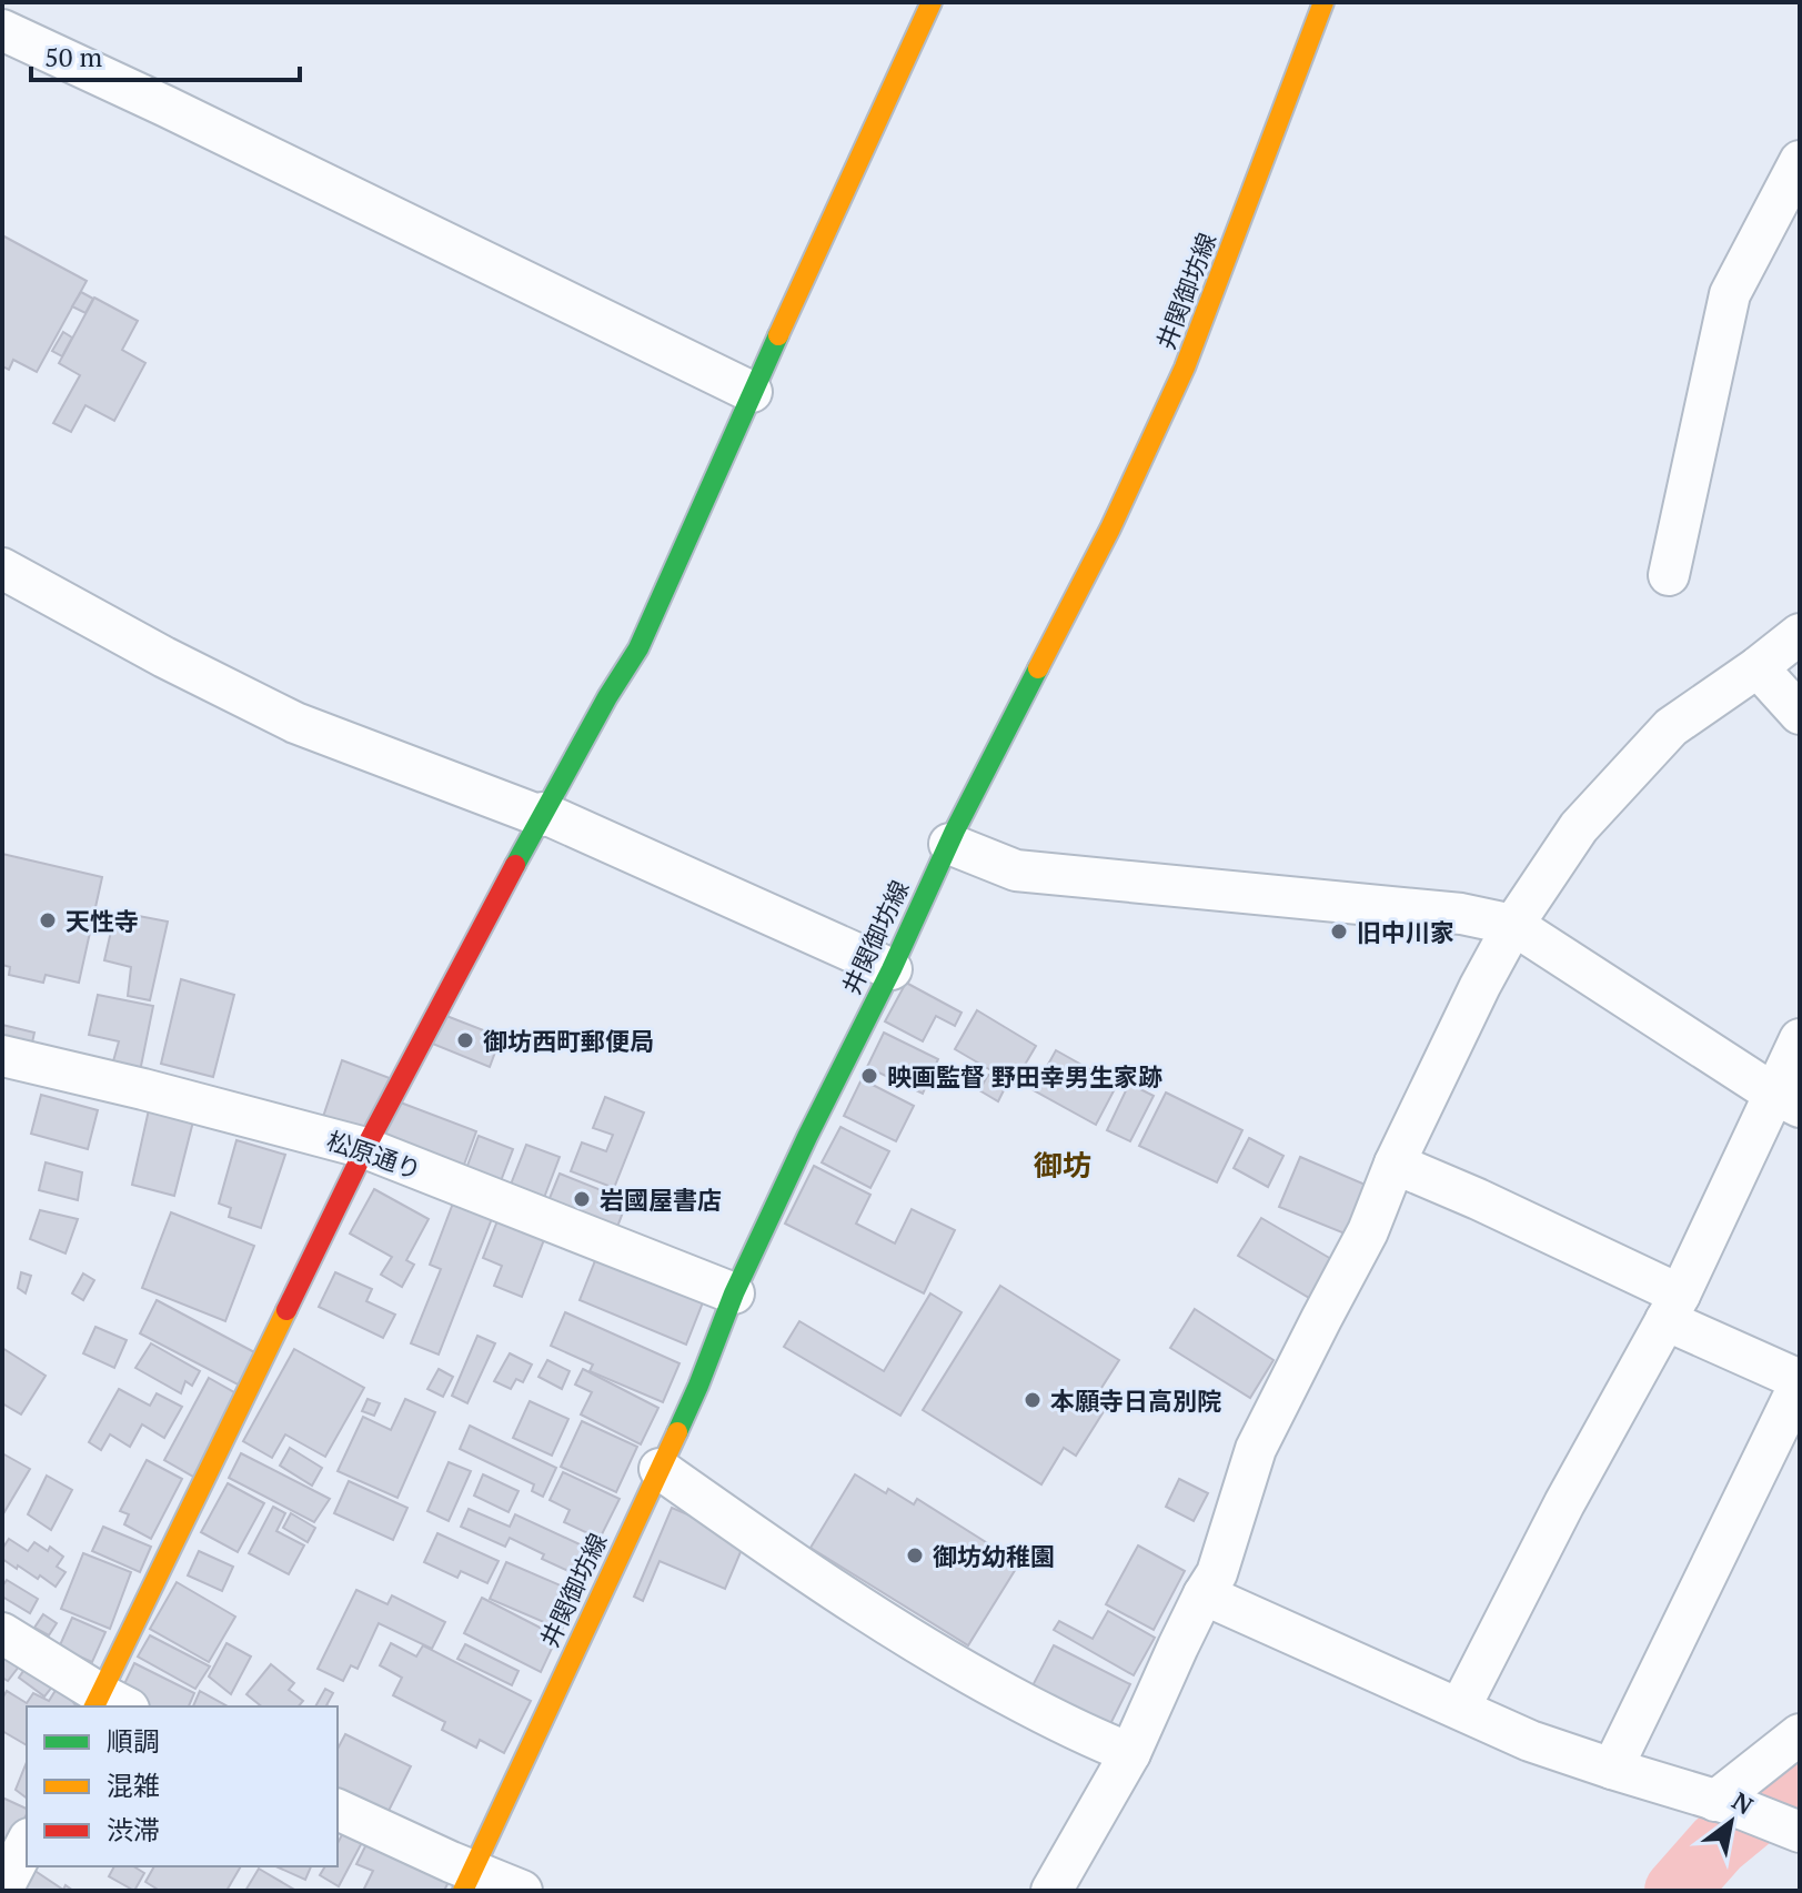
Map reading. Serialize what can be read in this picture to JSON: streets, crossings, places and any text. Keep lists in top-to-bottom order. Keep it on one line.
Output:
{"streets":{"main road":["井関御坊線"],"street":["松原通り"]},"crossings":[["井関御坊線","松原通り"]],"districts":["御坊"],"places":["天性寺","旧中川家","御坊西町郵便局","映画監督 野田幸男生家跡","岩國屋書店","本願寺日高別院","御坊幼稚園"],"legend":["順調","混雑","渋滞"],"scale_bar":"50 m","north":"top right"}
